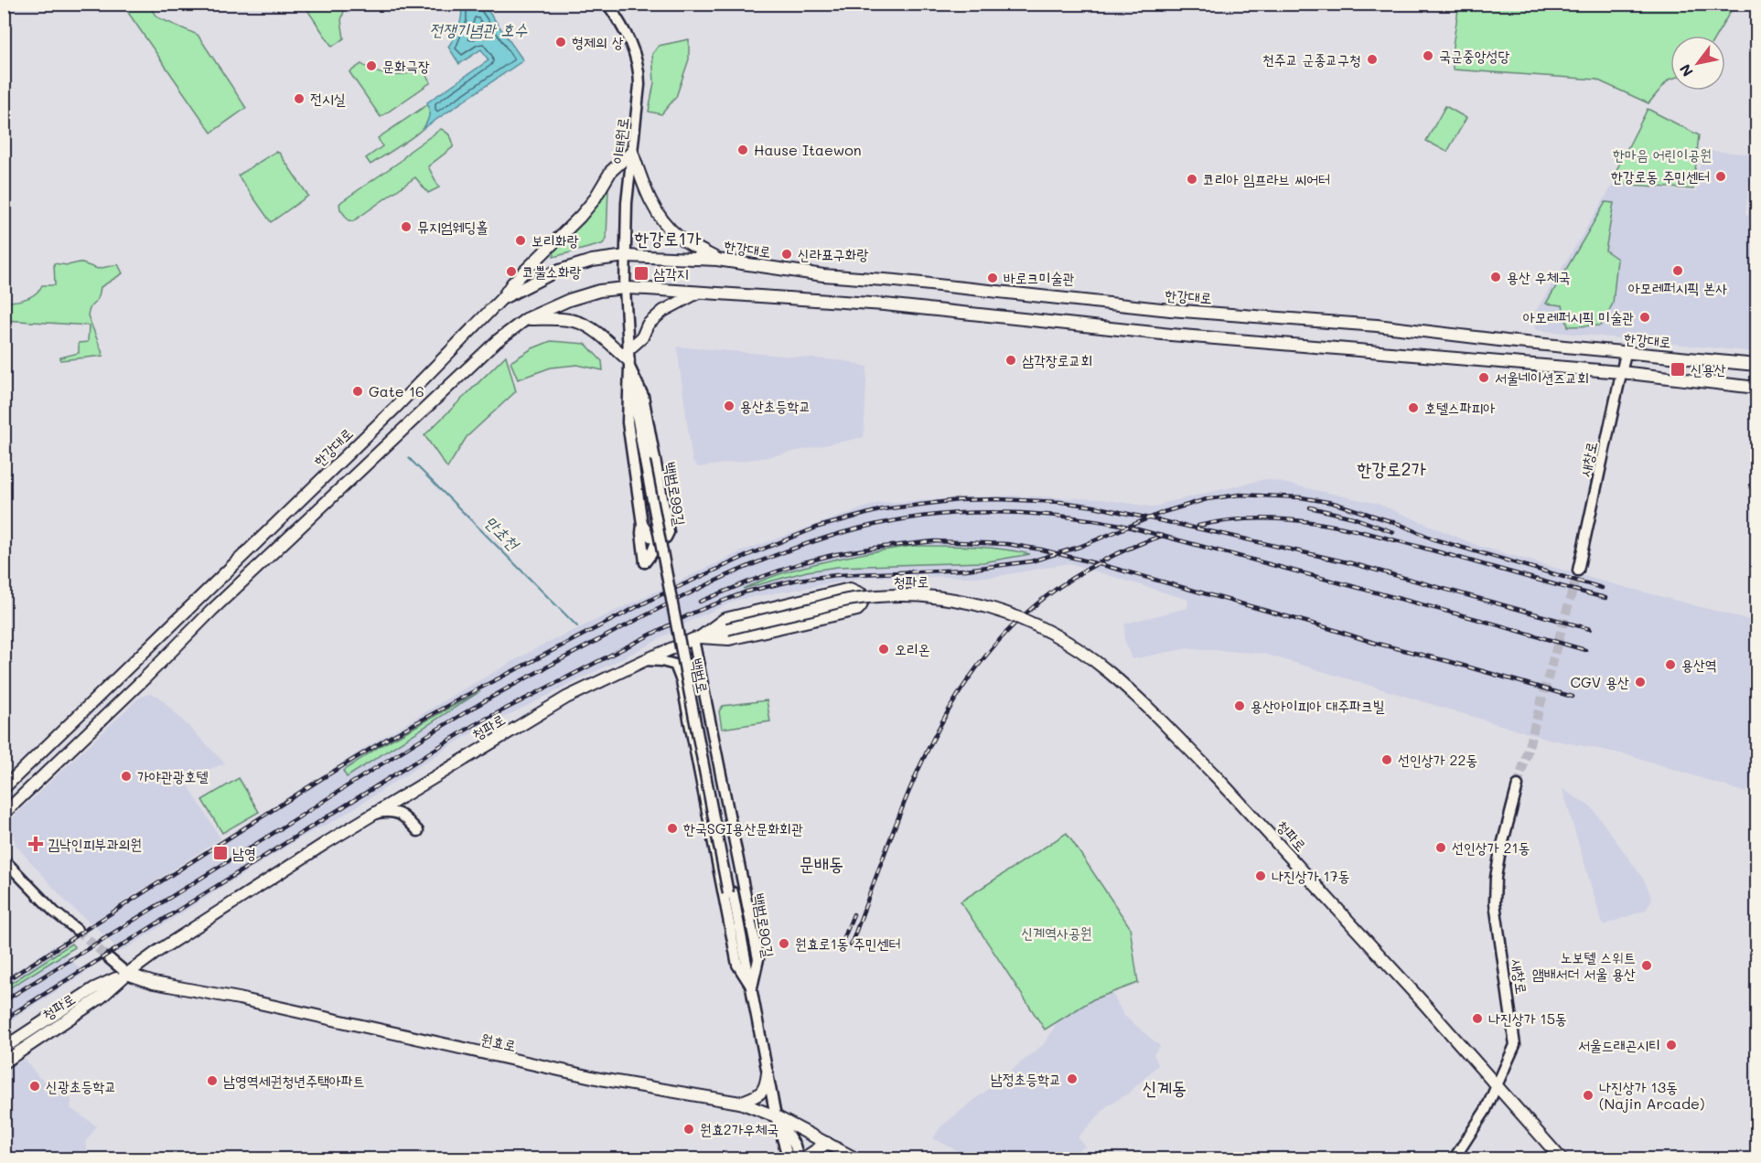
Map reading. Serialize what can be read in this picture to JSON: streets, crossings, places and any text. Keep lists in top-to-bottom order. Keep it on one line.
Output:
{"streets":{"main road":["이태원로","한강대로","새창로","백범로99길","청파로","백범로","백범로90길","원효로"]},"crossings":[["이태원로","한강대로"],["이태원로","백범로"],["한강대로","새창로"],["새창로","청파로"],["백범로99길","백범로"],["청파로","백범로90길"],["청파로","원효로"],["백범로","백범로90길"],["백범로","원효로"]],"districts":["한강로1가","한강로2가","문배동","신계동"],"water":["전쟁기념관 호수","만초천"],"parks":["한마음 어린이공원","신계역사공원"],"places":{"other":["형제의 상","국군중앙성당","천주교 군종교구청","문화극장","전시실","Hause Itaewon","한강로동 주민센터","코리아 임프라브 씨어터","뮤지엄웨딩홀","보리화랑","신라표구화랑","아모레퍼시픽 본사","코뿔소화랑","용산 우체국","바로크미술관","아모레퍼시픽 미술관","삼각장로교회","서울네이션즈교회","Gate 16","용산초등학교","호텔스파피아","오리온","용산역","CGV 용산","용산아이피아 대주파크빌","선인상가 22동","가야관광호텔","한국SGI용산문화회관","선인상가 21동","나진상가 17동","원효로1동 주민센터","노보텔 스위트 앰배서더 서울 용산","나진상가 15동","서울드래곤시티","남정초등학교","남영역세권청년주택아파트","신광초등학교","나진상가 13동 (Najin Arcade)","원효2가우체국"],"transit":["삼각지","신용산","남영"],"health":["김낙인피부과의원"]},"north":"bottom left"}
